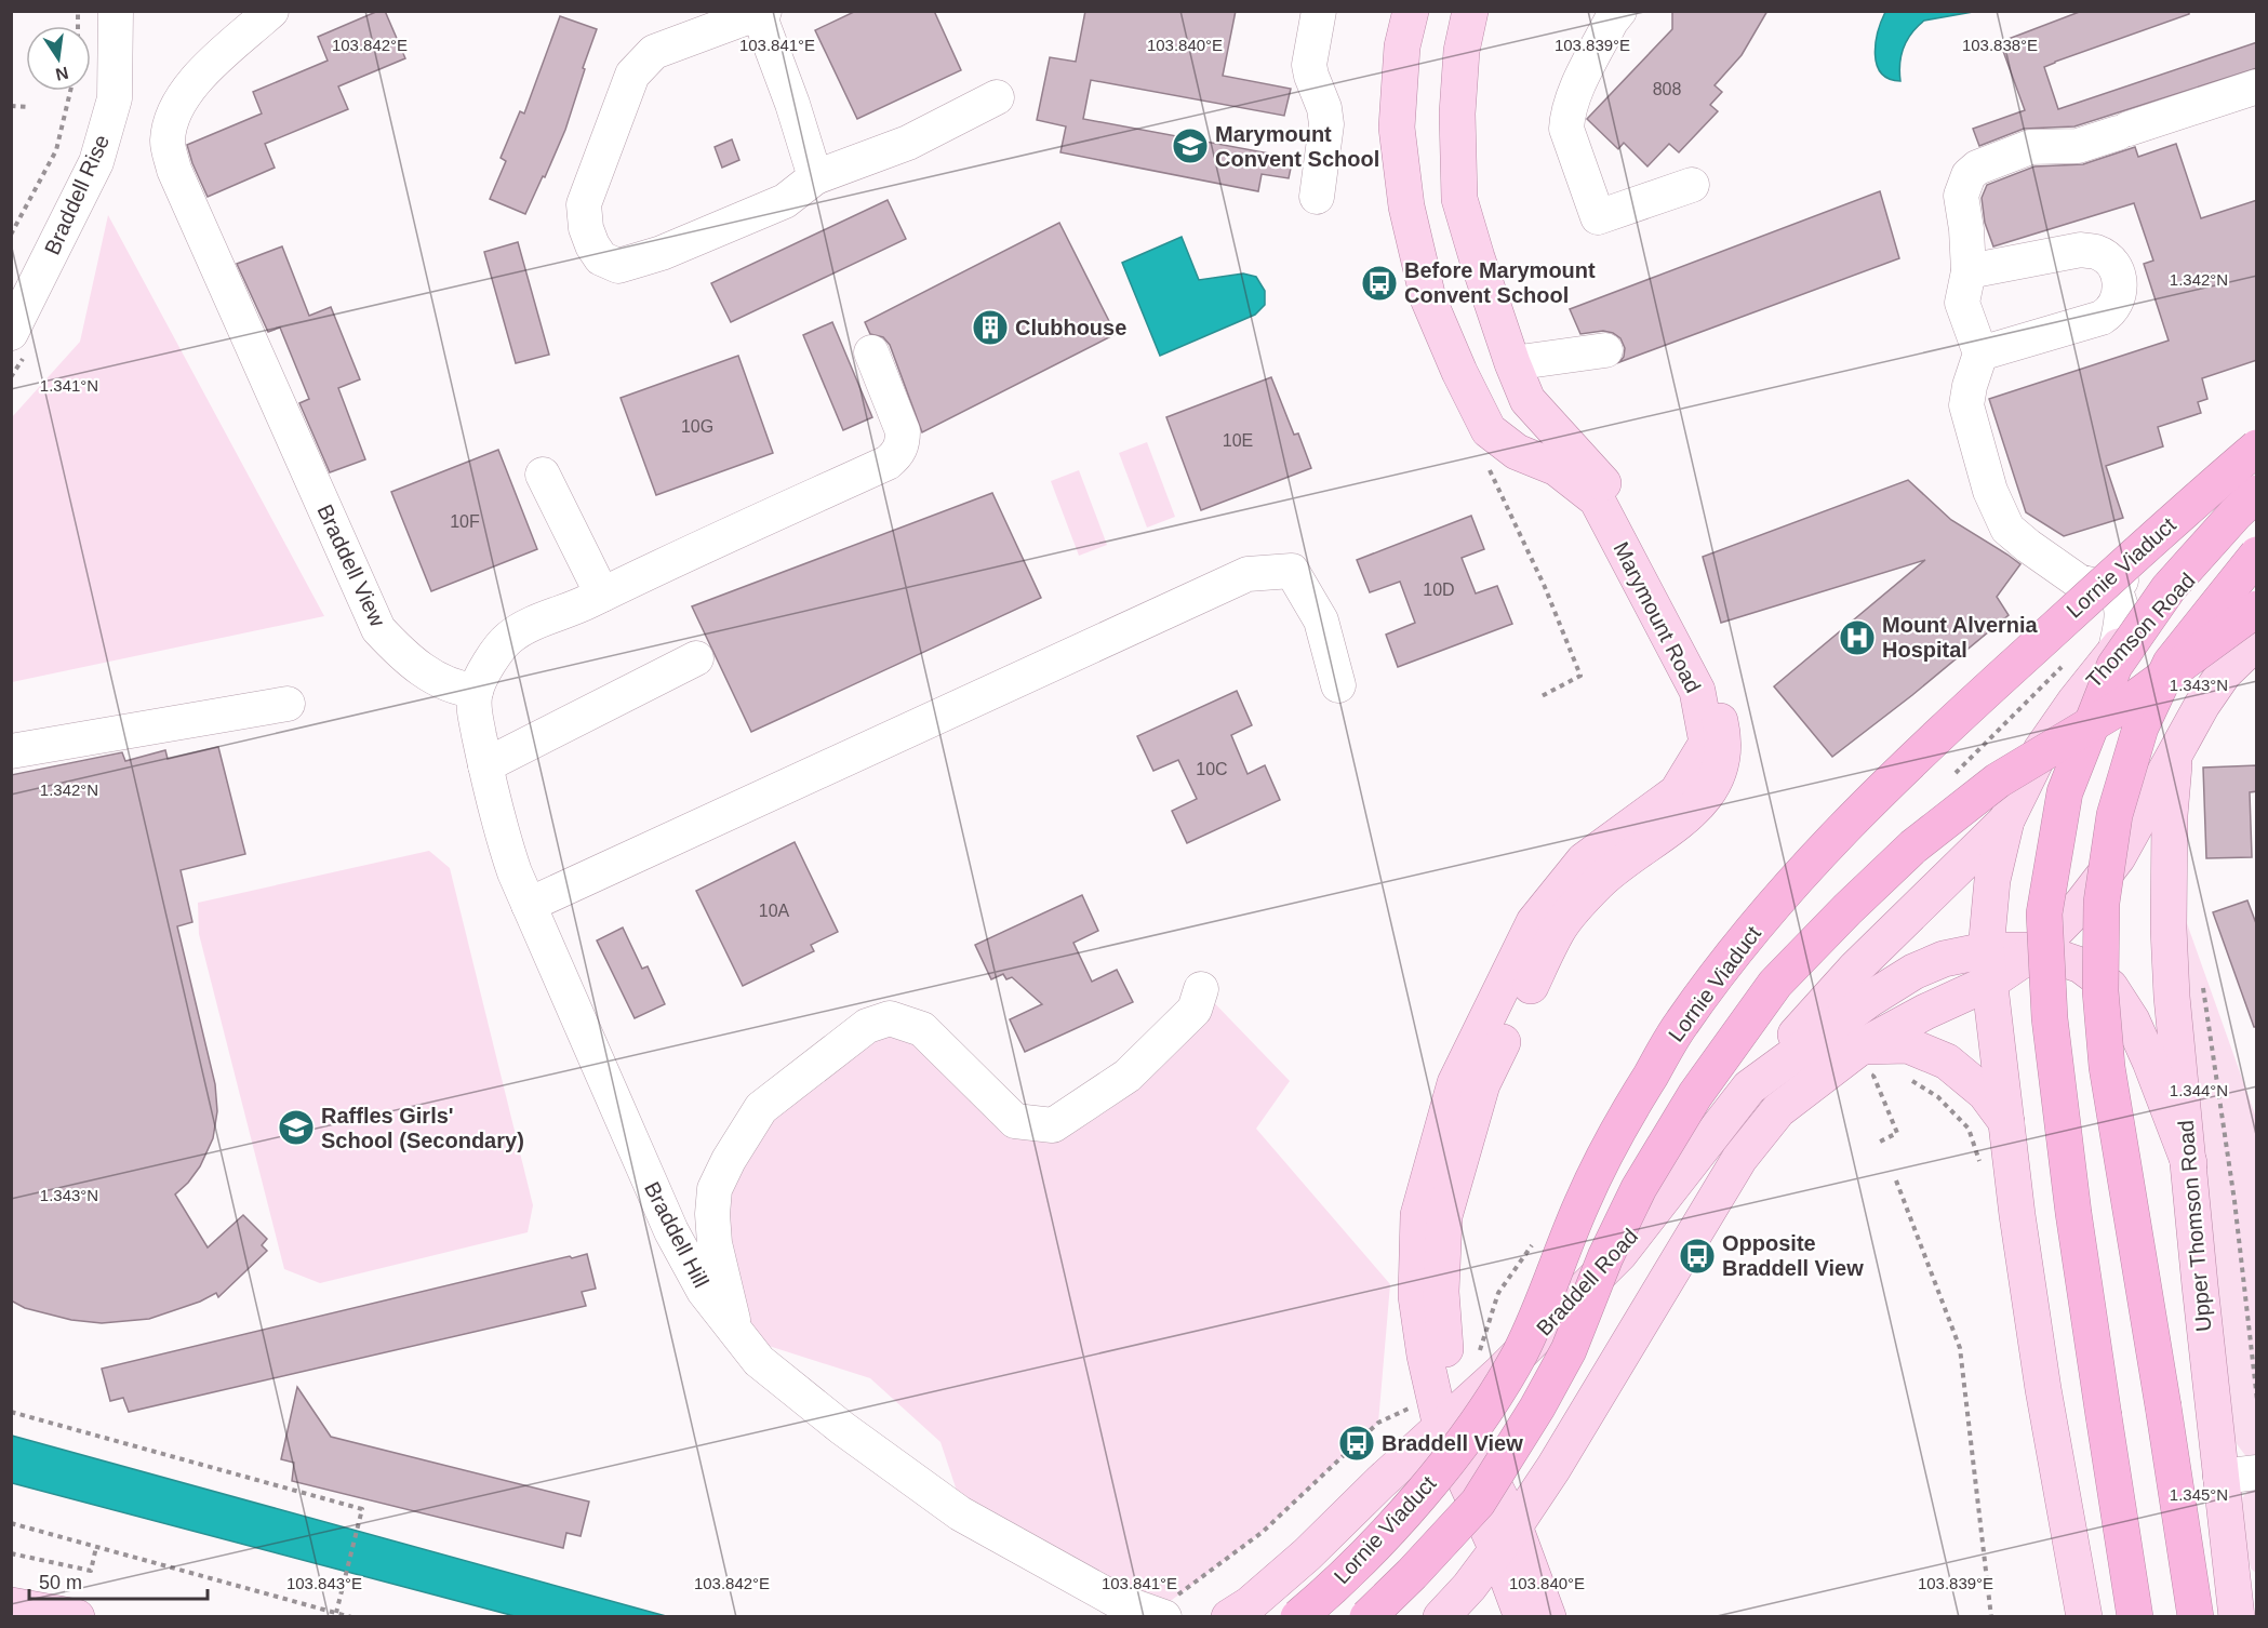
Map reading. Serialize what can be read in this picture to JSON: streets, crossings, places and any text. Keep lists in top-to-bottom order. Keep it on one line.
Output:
{"streets":{"highway":["Lornie Viaduct"],"main road":["Marymount Road","Thomson Road","Upper Thomson Road","Braddell Road"],"street":["Braddell Rise","Braddell View","Braddell Hill"]},"crossings":[["Braddell View","Braddell Hill"],["Marymount Road","Braddell Road"],["Thomson Road","Braddell Road"]],"places":{"school or university":["Marymount Convent School","Raffles Girls' School (Secondary)"],"bus stop":["Before Marymount Convent School","Opposite Braddell View","Braddell View"],"building":["Clubhouse"],"hospital":["Mount Alvernia Hospital"]},"house_numbers":["808","10G","10E","10F","10D","10C","10A"],"scale_bar":"50 m","north":"bottom","coordinates":["103.842°E","103.841°E","103.840°E","103.839°E","103.838°E","1.342°N","1.341°N","1.343°N","1.344°N","1.345°N","103.843°E"]}
